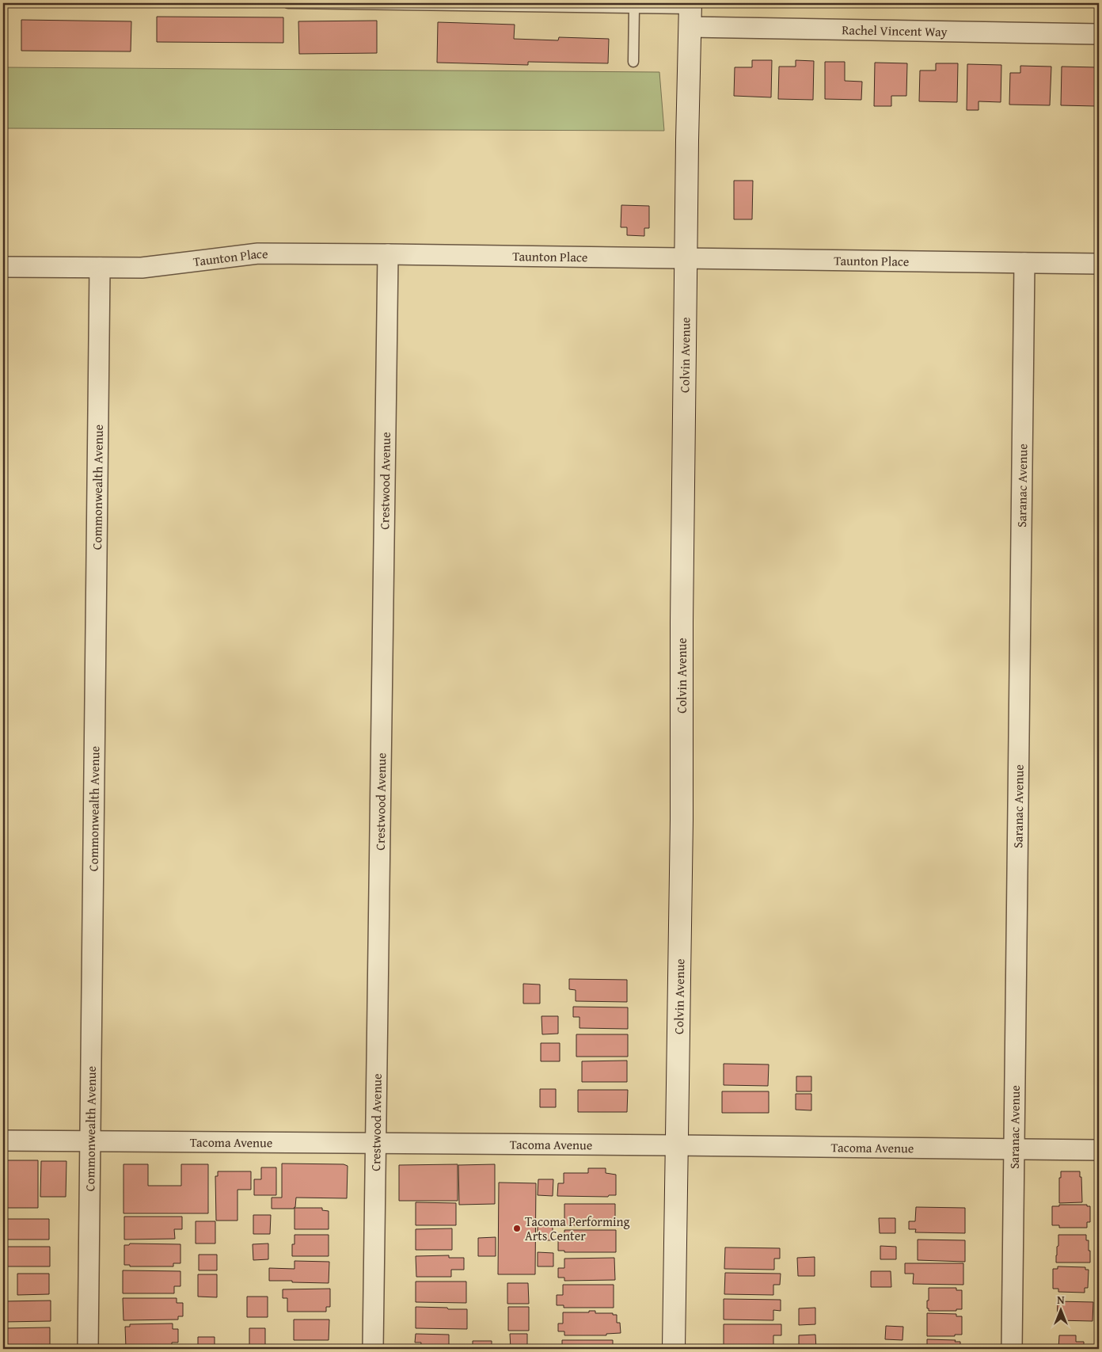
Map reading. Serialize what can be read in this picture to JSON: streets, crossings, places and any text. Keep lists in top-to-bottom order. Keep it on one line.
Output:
{"streets":{"street":["Rachel Vincent Way","Taunton Place","Colvin Avenue","Crestwood Avenue","Saranac Avenue","Commonwealth Avenue","Tacoma Avenue"]},"crossings":[["Rachel Vincent Way","Colvin Avenue"],["Taunton Place","Colvin Avenue"],["Taunton Place","Crestwood Avenue"],["Taunton Place","Saranac Avenue"],["Taunton Place","Commonwealth Avenue"],["Colvin Avenue","Tacoma Avenue"],["Crestwood Avenue","Tacoma Avenue"],["Saranac Avenue","Tacoma Avenue"],["Commonwealth Avenue","Tacoma Avenue"]],"places":["Tacoma Performing Arts Center"],"north":"top"}
